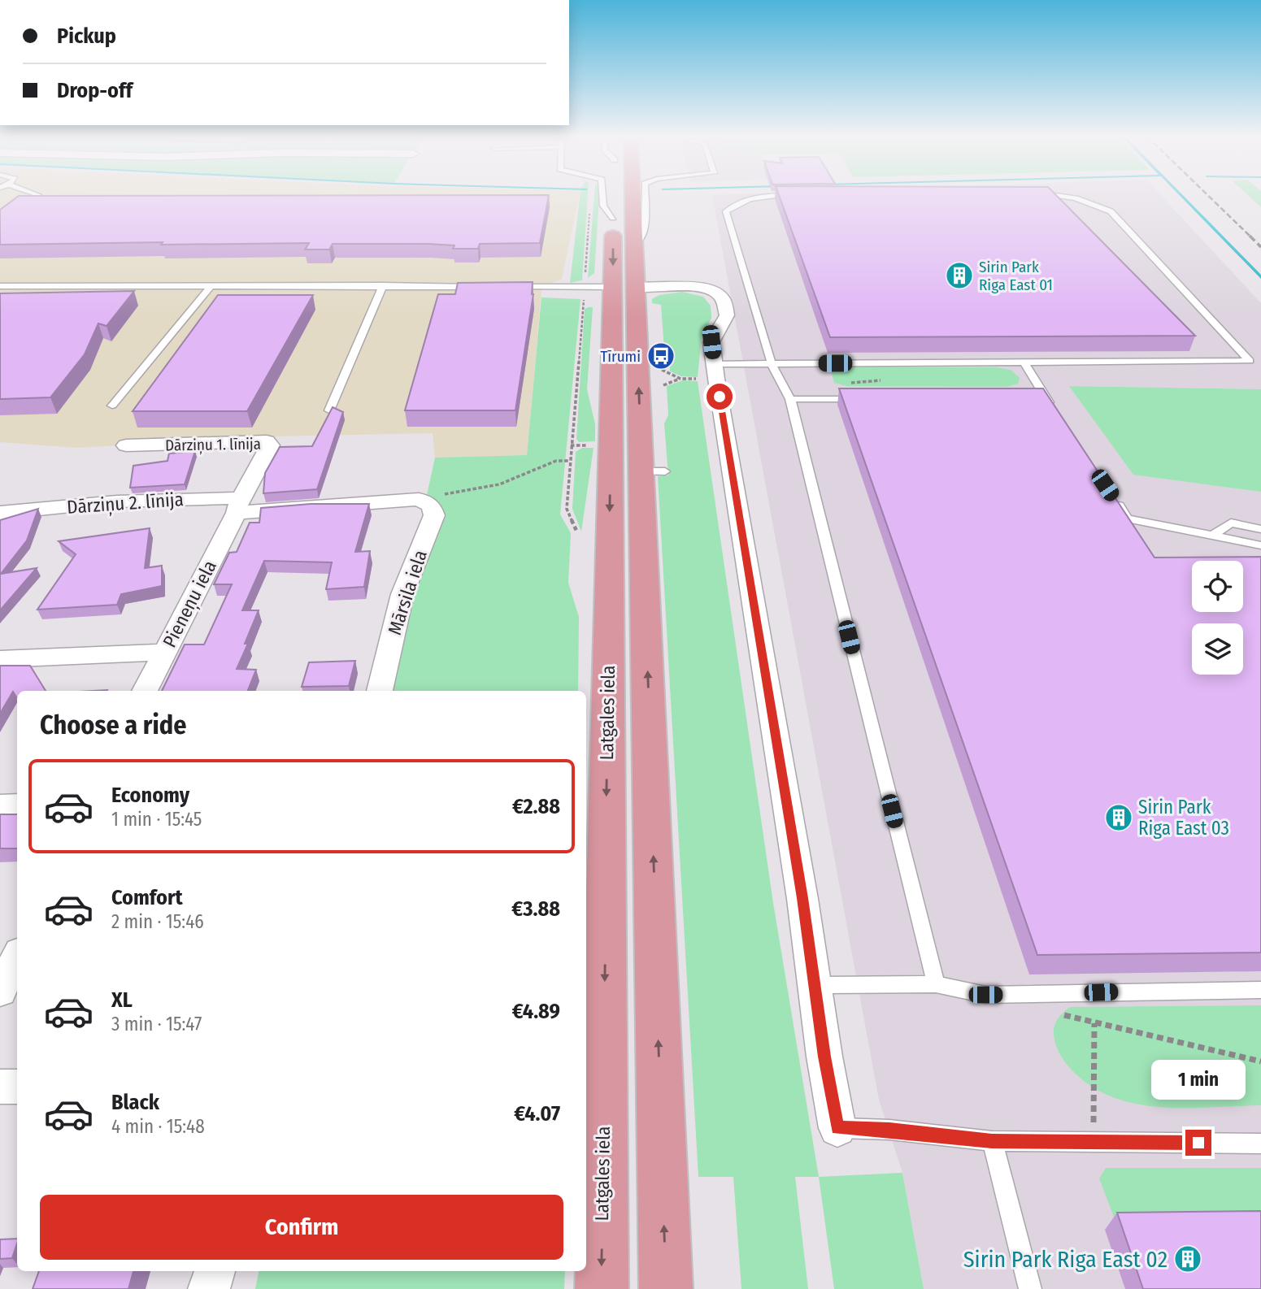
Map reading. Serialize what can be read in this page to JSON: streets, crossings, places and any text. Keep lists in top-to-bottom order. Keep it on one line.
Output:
{"streets":{"highway":["Latgales iela"],"street":["Dārziņu 1. līnija","Dārziņu 2. līnija","Mārsila iela","Pieneņu iela"]},"crossings":[["Dārziņu 1. līnija","Dārziņu 2. līnija"],["Dārziņu 1. līnija","Pieneņu iela"],["Dārziņu 2. līnija","Mārsila iela"],["Dārziņu 2. līnija","Pieneņu iela"]],"places":{"building":["Sirin Park Riga East 01","Sirin Park Riga East 03","Sirin Park Riga East 02"],"bus stop":["Tīrumi"]},"page":{"banner":["Pickup","Drop-off"],"heading":"Choose a ride","list":[{"name":"Economy","note":"1 min · 15:45","value":"€2.88"},{"name":"Comfort","note":"2 min · 15:46","value":"€3.88"},{"name":"XL","note":"3 min · 15:47","value":"€4.89"},{"name":"Black","note":"4 min · 15:48","value":"€4.07"}],"bubble":"1 min","buttons":"Confirm"}}
